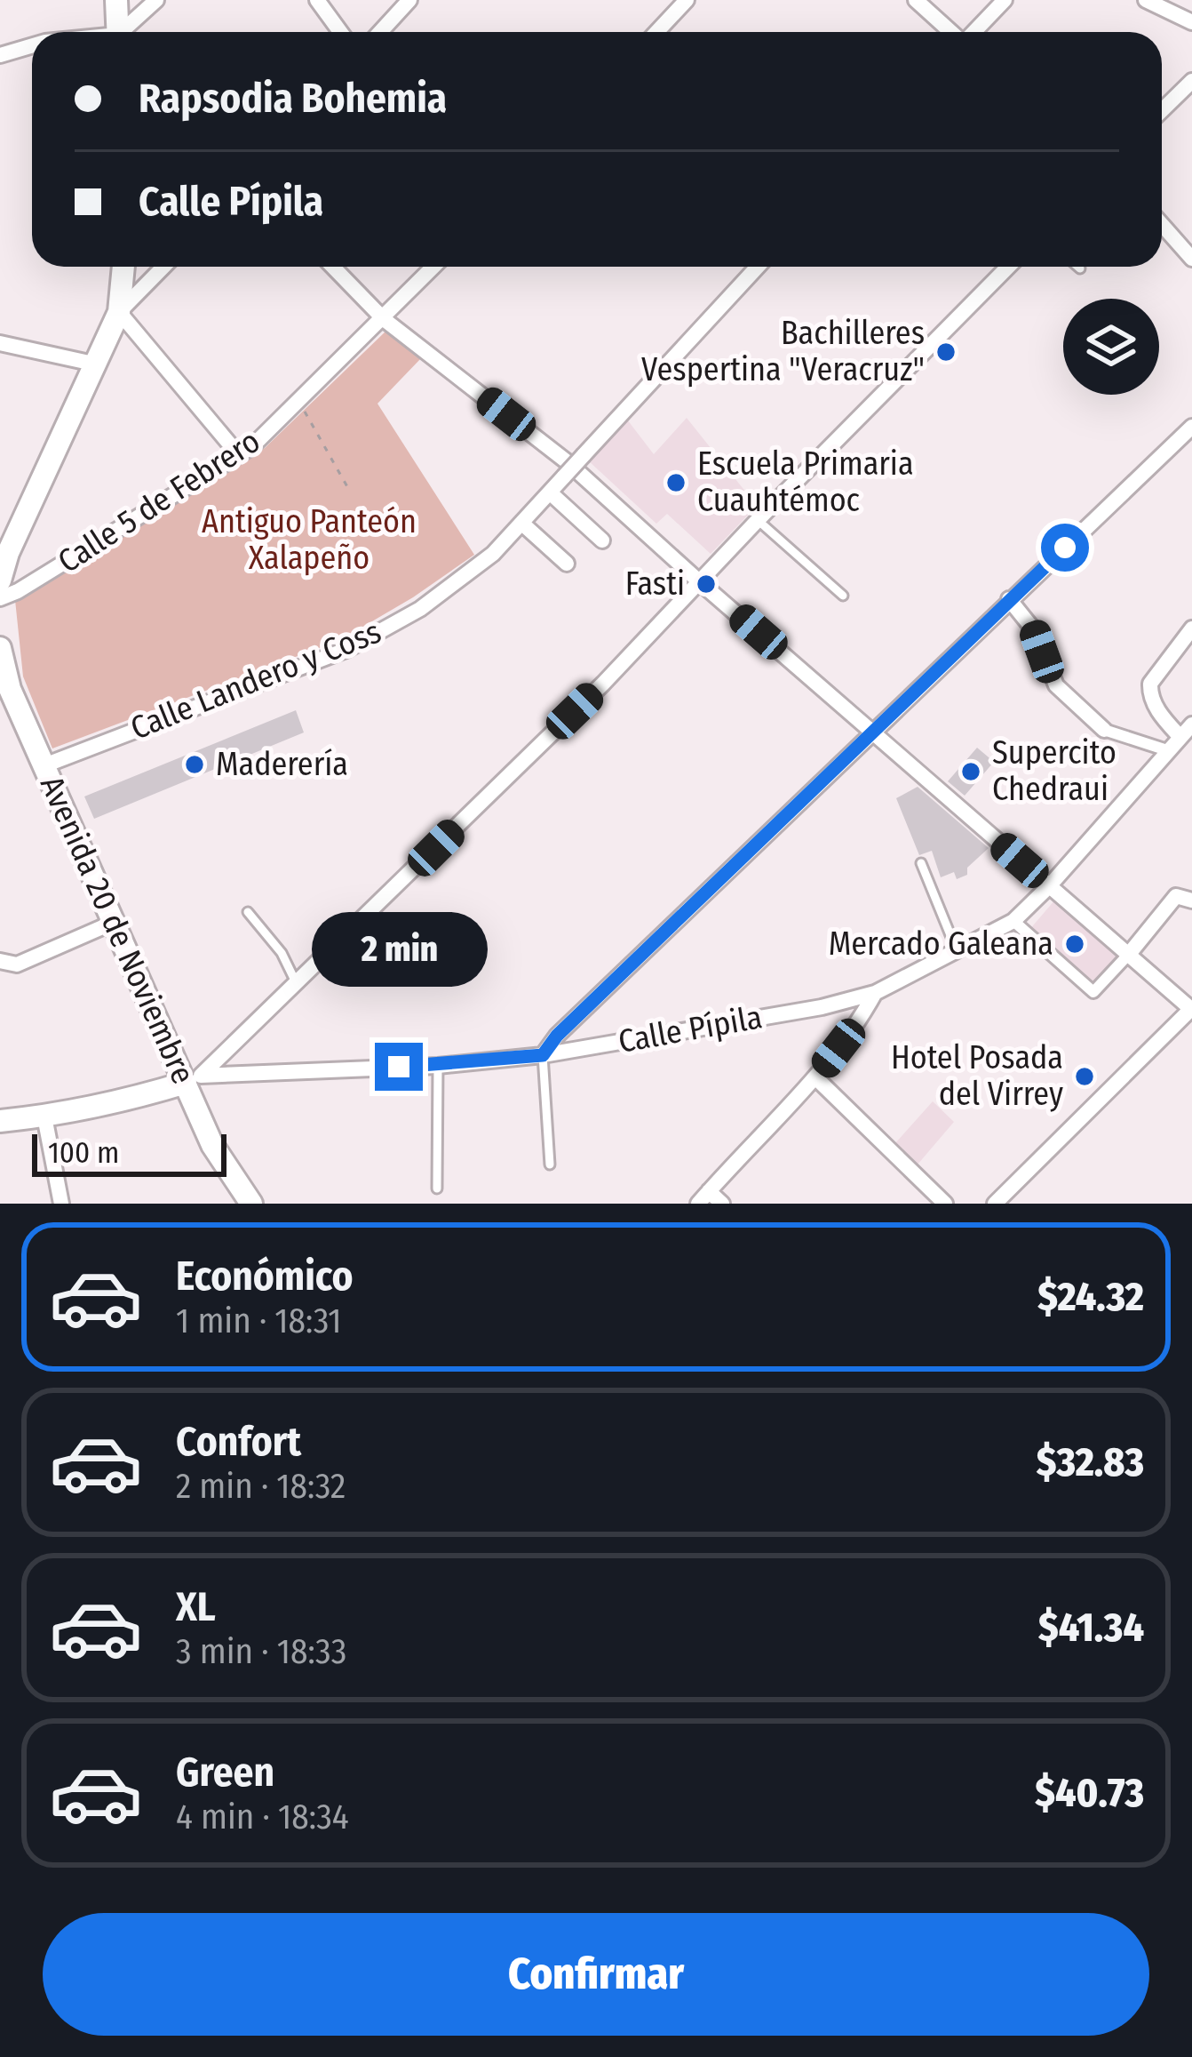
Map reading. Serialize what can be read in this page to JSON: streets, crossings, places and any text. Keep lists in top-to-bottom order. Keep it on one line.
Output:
{"streets":{"main road":["Avenida 20 de Noviembre","Calle Pípila"],"street":["Calle 5 de Febrero","Calle Landero y Coss"]},"crossings":[["Calle Landero y Coss","Avenida 20 de Noviembre"],["Avenida 20 de Noviembre","Calle Pípila"]],"parks":["Antiguo Panteón Xalapeño"],"places":["Bachilleres Vespertina \"Veracruz\"","Escuela Primaria Cuauhtémoc","Fasti","Maderería","Supercito Chedraui","Mercado Galeana","Hotel Posada del Virrey"],"scale_bar":"100 m","page":{"banner":["Rapsodia Bohemia","Calle Pípila"],"bubble":"2 min","scale":"100 m","list":[{"name":"Económico","note":"1 min · 18:31","value":"$24.32"},{"name":"Confort","note":"2 min · 18:32","value":"$32.83"},{"name":"XL","note":"3 min · 18:33","value":"$41.34"},{"name":"Green","note":"4 min · 18:34","value":"$40.73"}],"buttons":"Confirmar"}}
